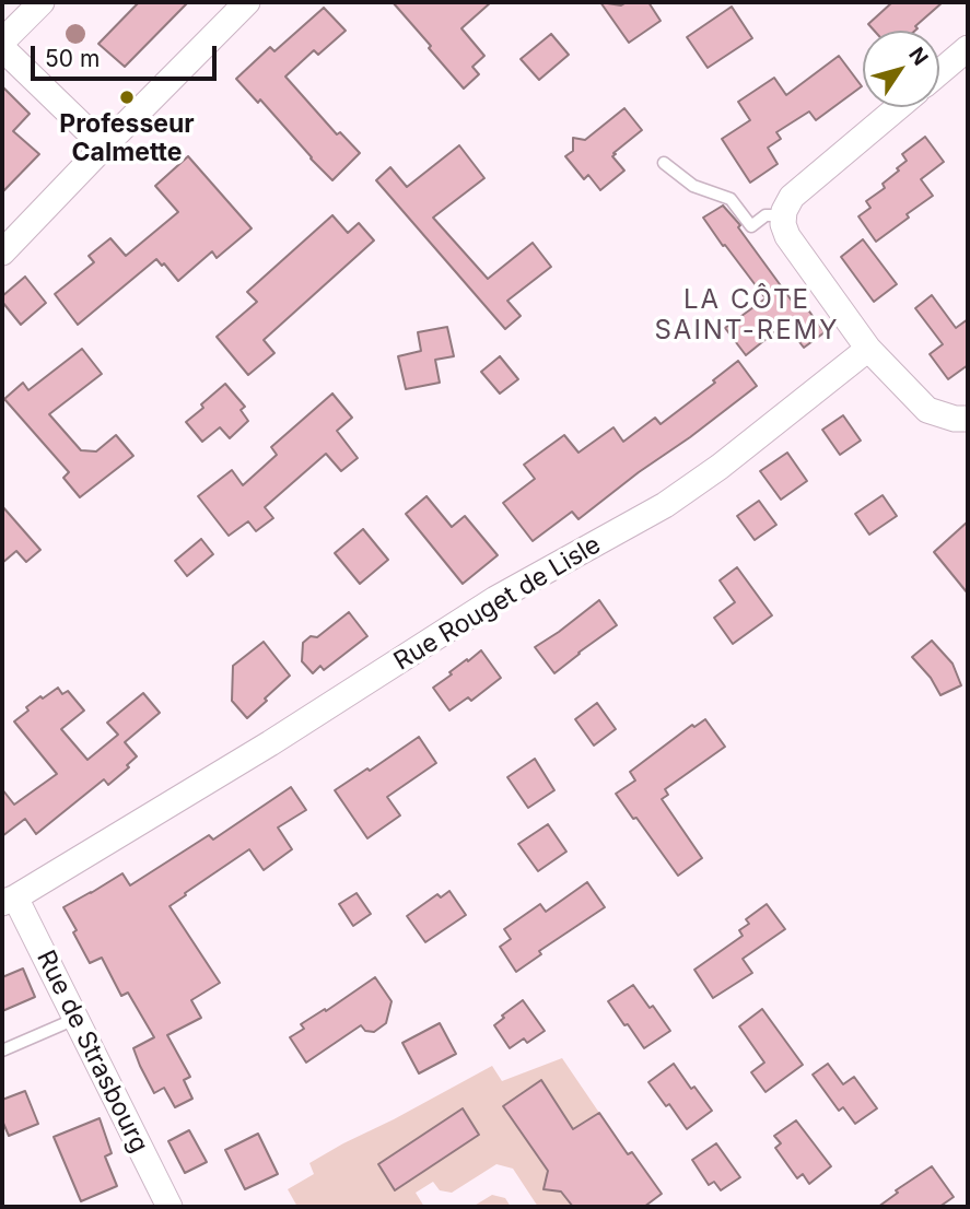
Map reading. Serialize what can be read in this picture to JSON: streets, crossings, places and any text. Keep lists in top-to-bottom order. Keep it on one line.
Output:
{"streets":{"street":["Rue Rouget de Lisle","Rue de Strasbourg"]},"crossings":[["Rue Rouget de Lisle","Rue de Strasbourg"]],"districts":["LA CÔTE SAINT-REMY"],"places":["Professeur Calmette"],"scale_bar":"50 m","north":"top right"}
